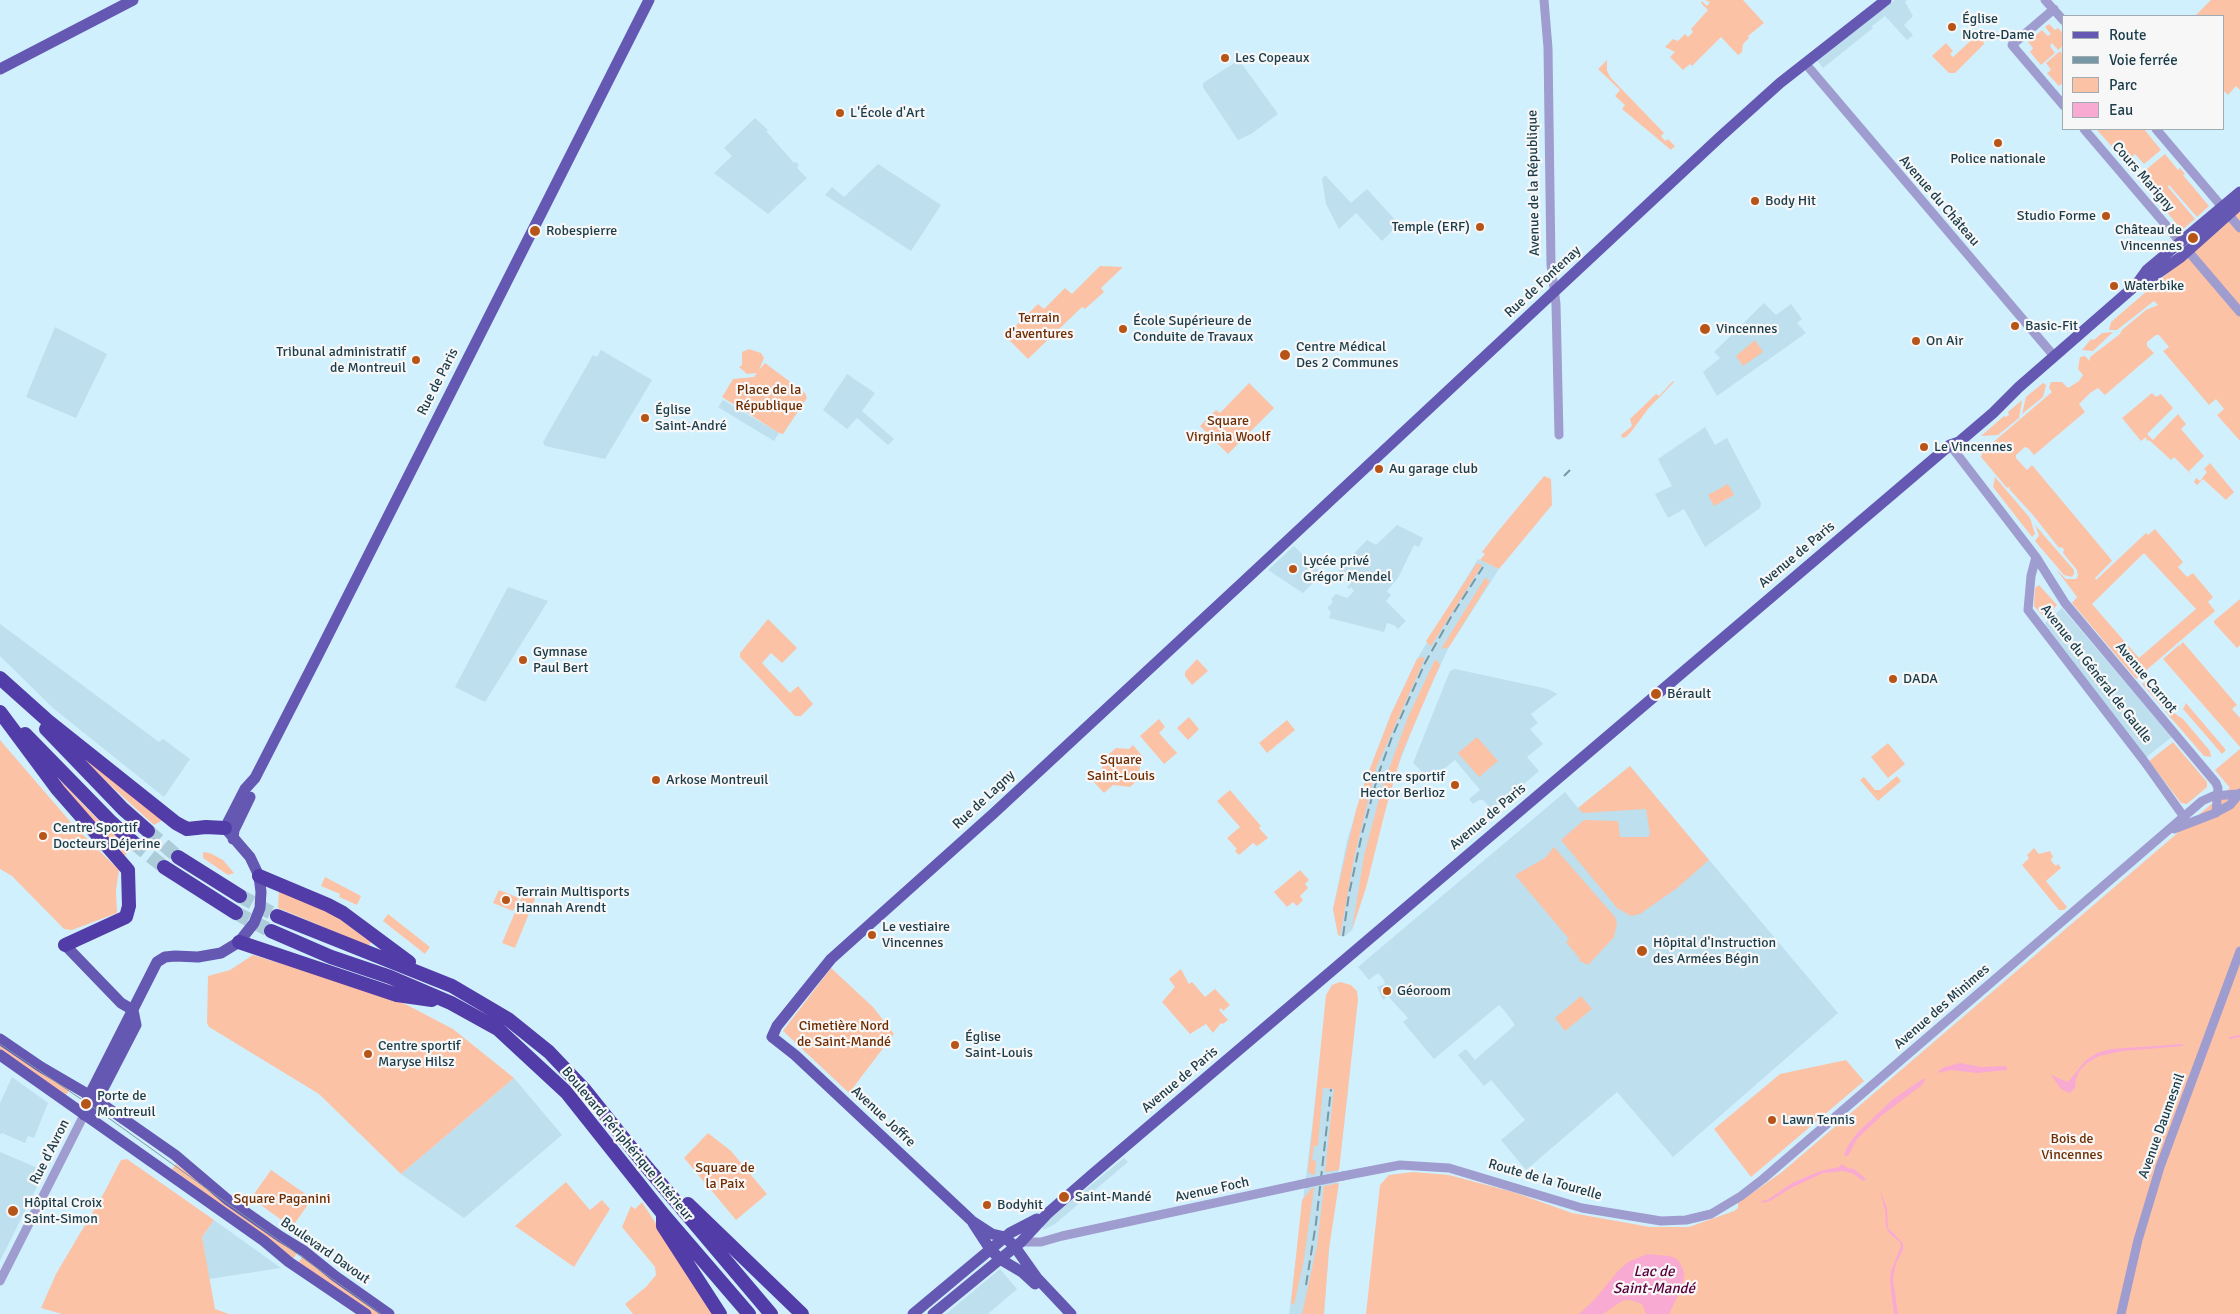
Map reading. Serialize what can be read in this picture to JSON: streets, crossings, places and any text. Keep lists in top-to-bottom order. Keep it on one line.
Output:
{"streets":{"highway":["Boulevard Périphérique Intérieur"],"main road":["Rue de Fontenay","Rue de Paris","Avenue de Paris","Rue de Lagny","Avenue Joffre","Boulevard Davout"],"street":["Cours Marigny","Avenue de la République","Avenue du Château","Avenue du Général de Gaulle","Avenue Carnot","Avenue des Minimes","Avenue Daumesnil","Rue d'Avron","Route de la Tourelle","Avenue Foch"]},"crossings":[["Cours Marigny","Avenue de Paris"],["Avenue de la République","Rue de Fontenay"],["Avenue du Château","Rue de Fontenay"],["Avenue du Château","Avenue de Paris"],["Rue de Fontenay","Rue de Lagny"],["Avenue de Paris","Avenue Foch"],["Avenue du Général de Gaulle","Avenue Carnot"],["Avenue du Général de Gaulle","Avenue des Minimes"],["Avenue Carnot","Avenue des Minimes"],["Rue de Lagny","Avenue Joffre"],["Avenue des Minimes","Route de la Tourelle"],["Rue d'Avron","Boulevard Davout"],["Route de la Tourelle","Avenue Foch"]],"water":["Lac de Saint-Mandé"],"parks":["Terrain d'aventures","Place de la République","Square Virginia Woolf","Square Saint-Louis","Cimetière Nord de Saint-Mandé","Bois de Vincennes","Square de la Paix","Square Paganini"],"places":["Église Notre-Dame","Les Copeaux","L'École d'Art","Police nationale","Body Hit","Studio Forme","Temple (ERF)","Robespierre","Château de Vincennes","Waterbike","Basic-Fit","École Supérieure de Conduite de Travaux","Vincennes","On Air","Centre Médical Des 2 Communes","Tribunal administratif de Montreuil","Église Saint-André","Le Vincennes","Au garage club","Lycée privé Grégor Mendel","Gymnase Paul Bert","DADA","Bérault","Arkose Montreuil","Centre sportif Hector Berlioz","Centre Sportif Docteurs Déjerine","Terrain Multisports Hannah Arendt","Le vestiaire Vincennes","Hôpital d'Instruction des Armées Bégin","Géoroom","Église Saint-Louis","Centre sportif Maryse Hilsz","Porte de Montreuil","Lawn Tennis","Saint-Mandé","Bodyhit","Hôpital Croix Saint-Simon"],"legend":["Route","Voie ferrée","Parc","Eau"]}
